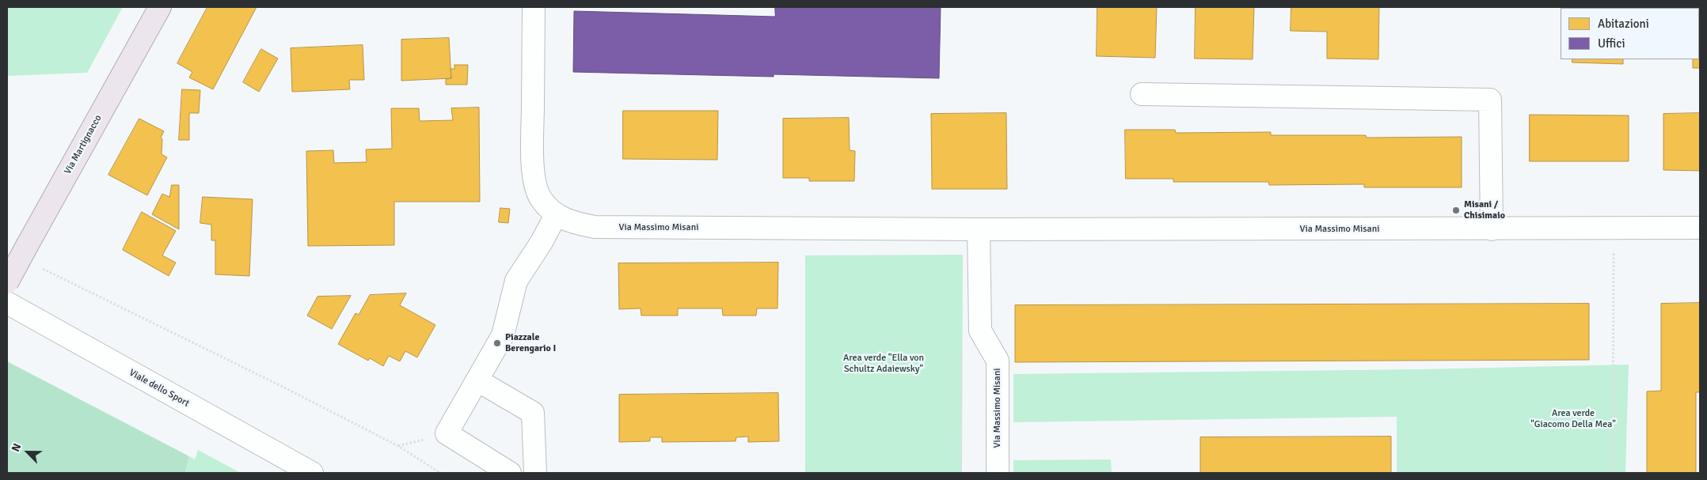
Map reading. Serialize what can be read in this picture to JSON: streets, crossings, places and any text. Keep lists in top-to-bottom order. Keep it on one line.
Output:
{"streets":{"main road":["Via Martignacco"],"street":["Via Massimo Misani","Viale dello Sport"]},"parks":["Area verde \"Ella von Schultz Adaiewsky\"","Area verde \"Giacomo Della Mea\""],"places":["Misani / Chisimaio","Piazzale Berengario I"],"legend":["Abitazioni","Uffici"],"north":"top left"}
